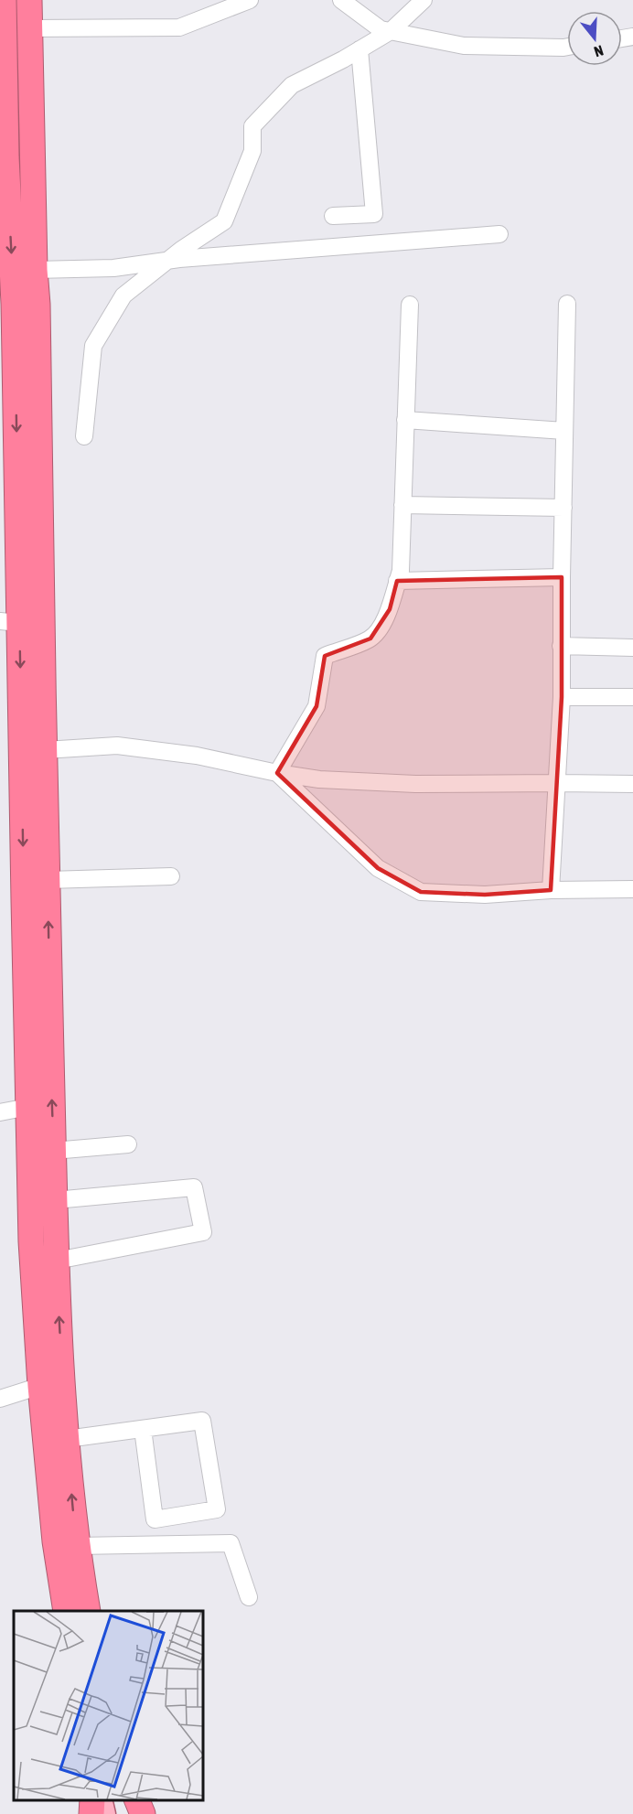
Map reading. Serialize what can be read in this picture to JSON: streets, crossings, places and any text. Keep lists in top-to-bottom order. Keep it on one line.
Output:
{"north":"bottom"}
